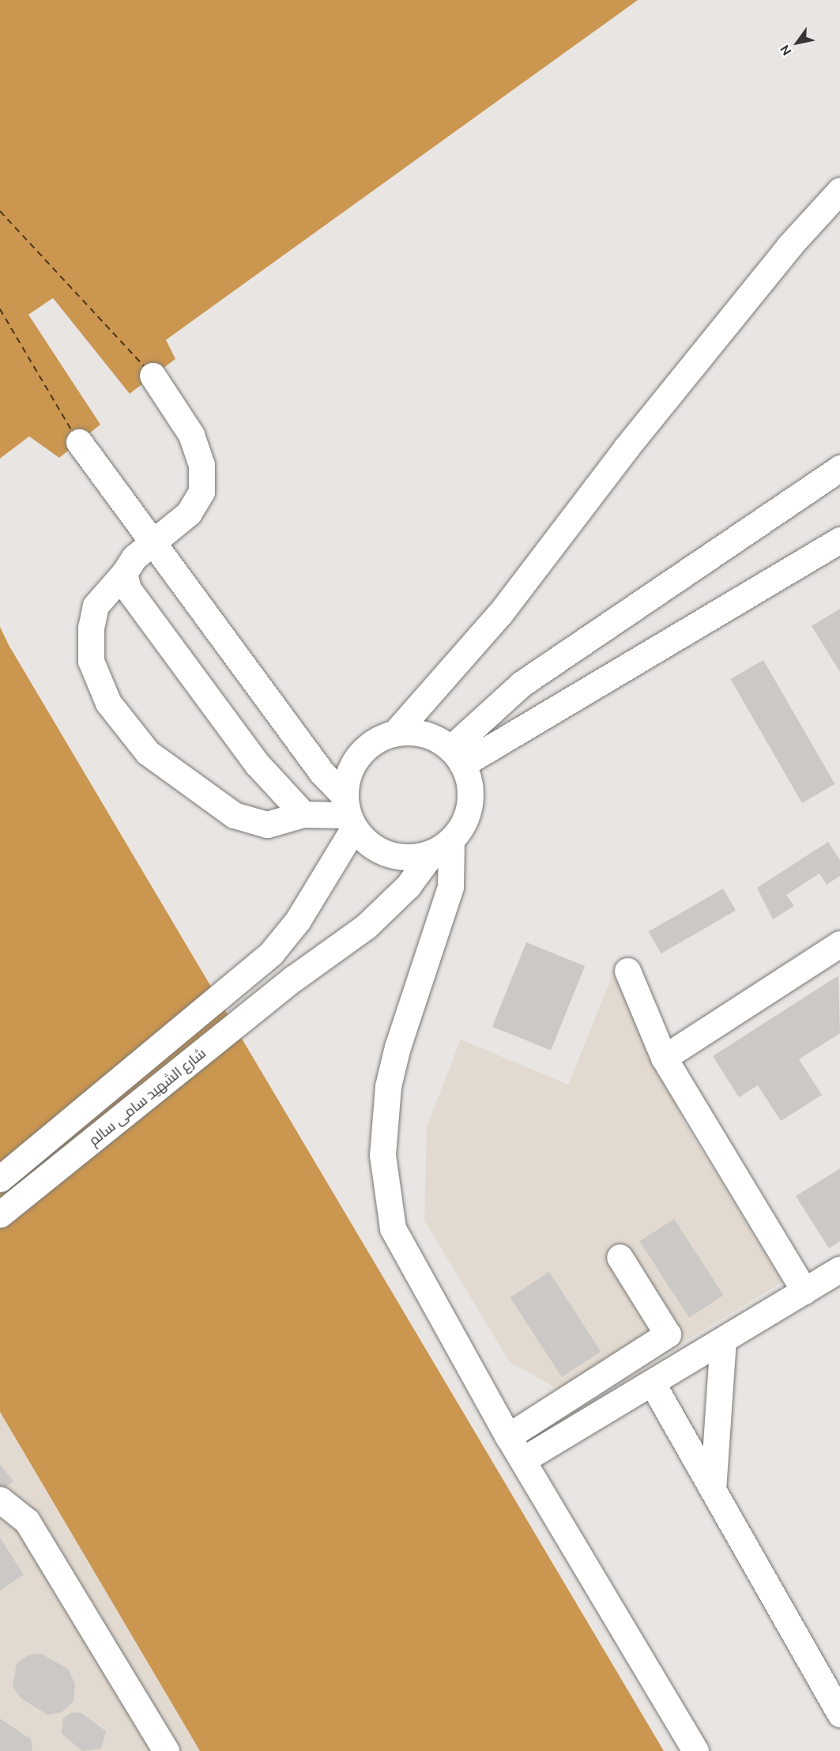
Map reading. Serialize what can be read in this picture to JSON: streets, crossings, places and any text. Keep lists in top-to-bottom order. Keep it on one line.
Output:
{"streets":{"main road":["شارع الشهيد سامى سالم"]},"north":"bottom left"}
